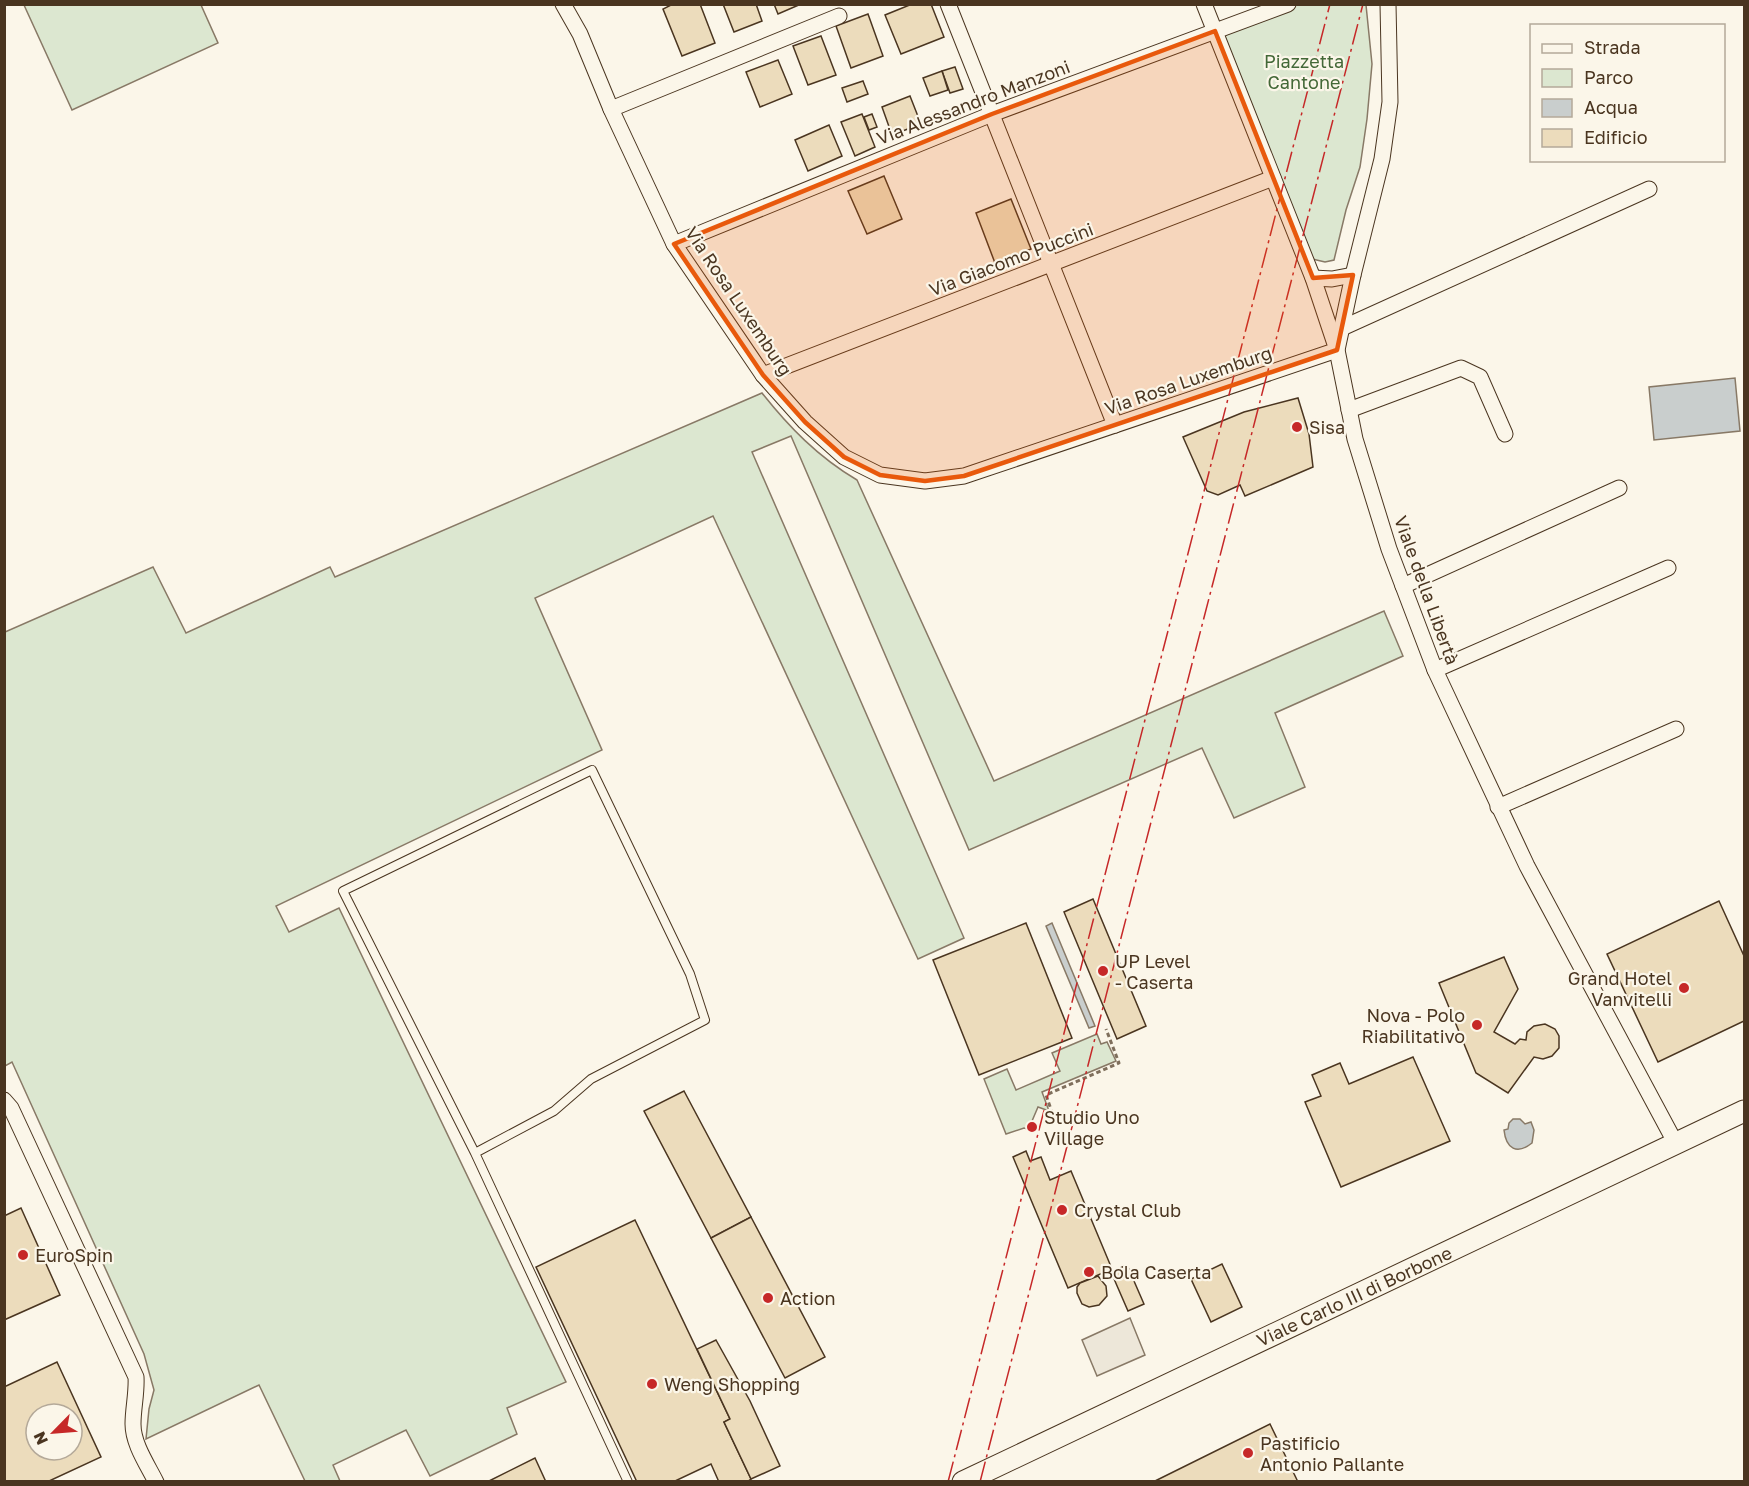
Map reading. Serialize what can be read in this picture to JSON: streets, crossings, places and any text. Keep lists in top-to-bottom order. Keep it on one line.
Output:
{"streets":{"main road":["Viale Carlo III di Borbone"],"street":["Via Alessandro Manzoni","Via Giacomo Puccini","Via Rosa Luxemburg","Viale della Libertà"]},"crossings":[["Via Alessandro Manzoni","Via Rosa Luxemburg"],["Via Giacomo Puccini","Via Rosa Luxemburg"],["Via Rosa Luxemburg","Viale della Libertà"],["Viale della Libertà","Viale Carlo III di Borbone"]],"parks":["Piazzetta Cantone"],"places":["Sisa","UP Level - Caserta","Grand Hotel Vanvitelli","Nova - Polo Riabilitativo","Studio Uno Village","Crystal Club","EuroSpin","Bola Caserta","Action","Weng Shopping","Pastificio Antonio Pallante"],"legend":["Strada","Parco","Acqua","Edificio"],"north":"bottom left"}
